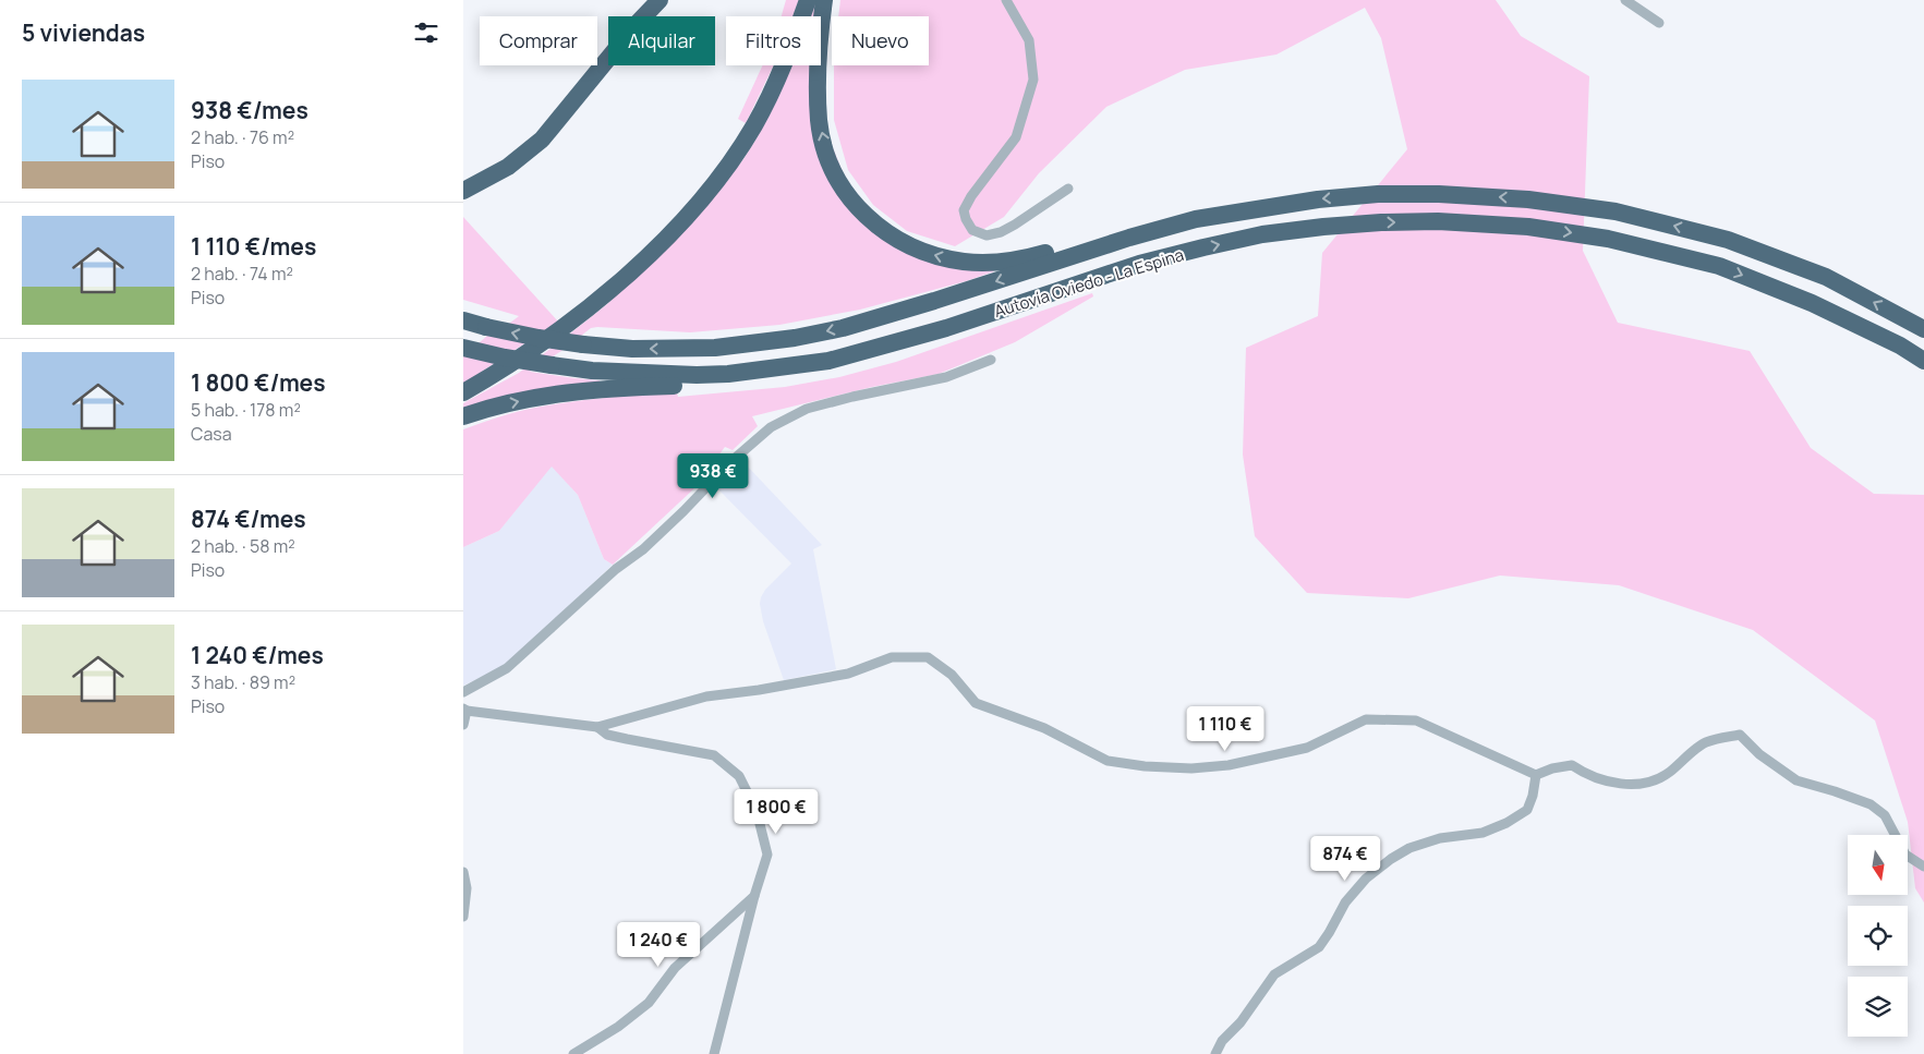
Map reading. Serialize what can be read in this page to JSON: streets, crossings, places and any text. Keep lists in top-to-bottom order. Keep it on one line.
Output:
{"streets":{"highway":["Autovía Oviedo - La Espina"]},"north":"bottom","page":{"heading":"5 viviendas","chip":["Comprar","Alquilar","Filtros","Nuevo"],"list":[{"name":"938 €/mes","note":"2 hab. · 76 m² · Piso"},{"name":"1 110 €/mes","note":"2 hab. · 74 m² · Piso"},{"name":"1 800 €/mes","note":"5 hab. · 178 m² · Casa"},{"name":"874 €/mes","note":"2 hab. · 58 m² · Piso"},{"name":"1 240 €/mes","note":"3 hab. · 89 m² · Piso"}],"price":["938 €","1 110 €","1 800 €","874 €","1 240 €"]}}
